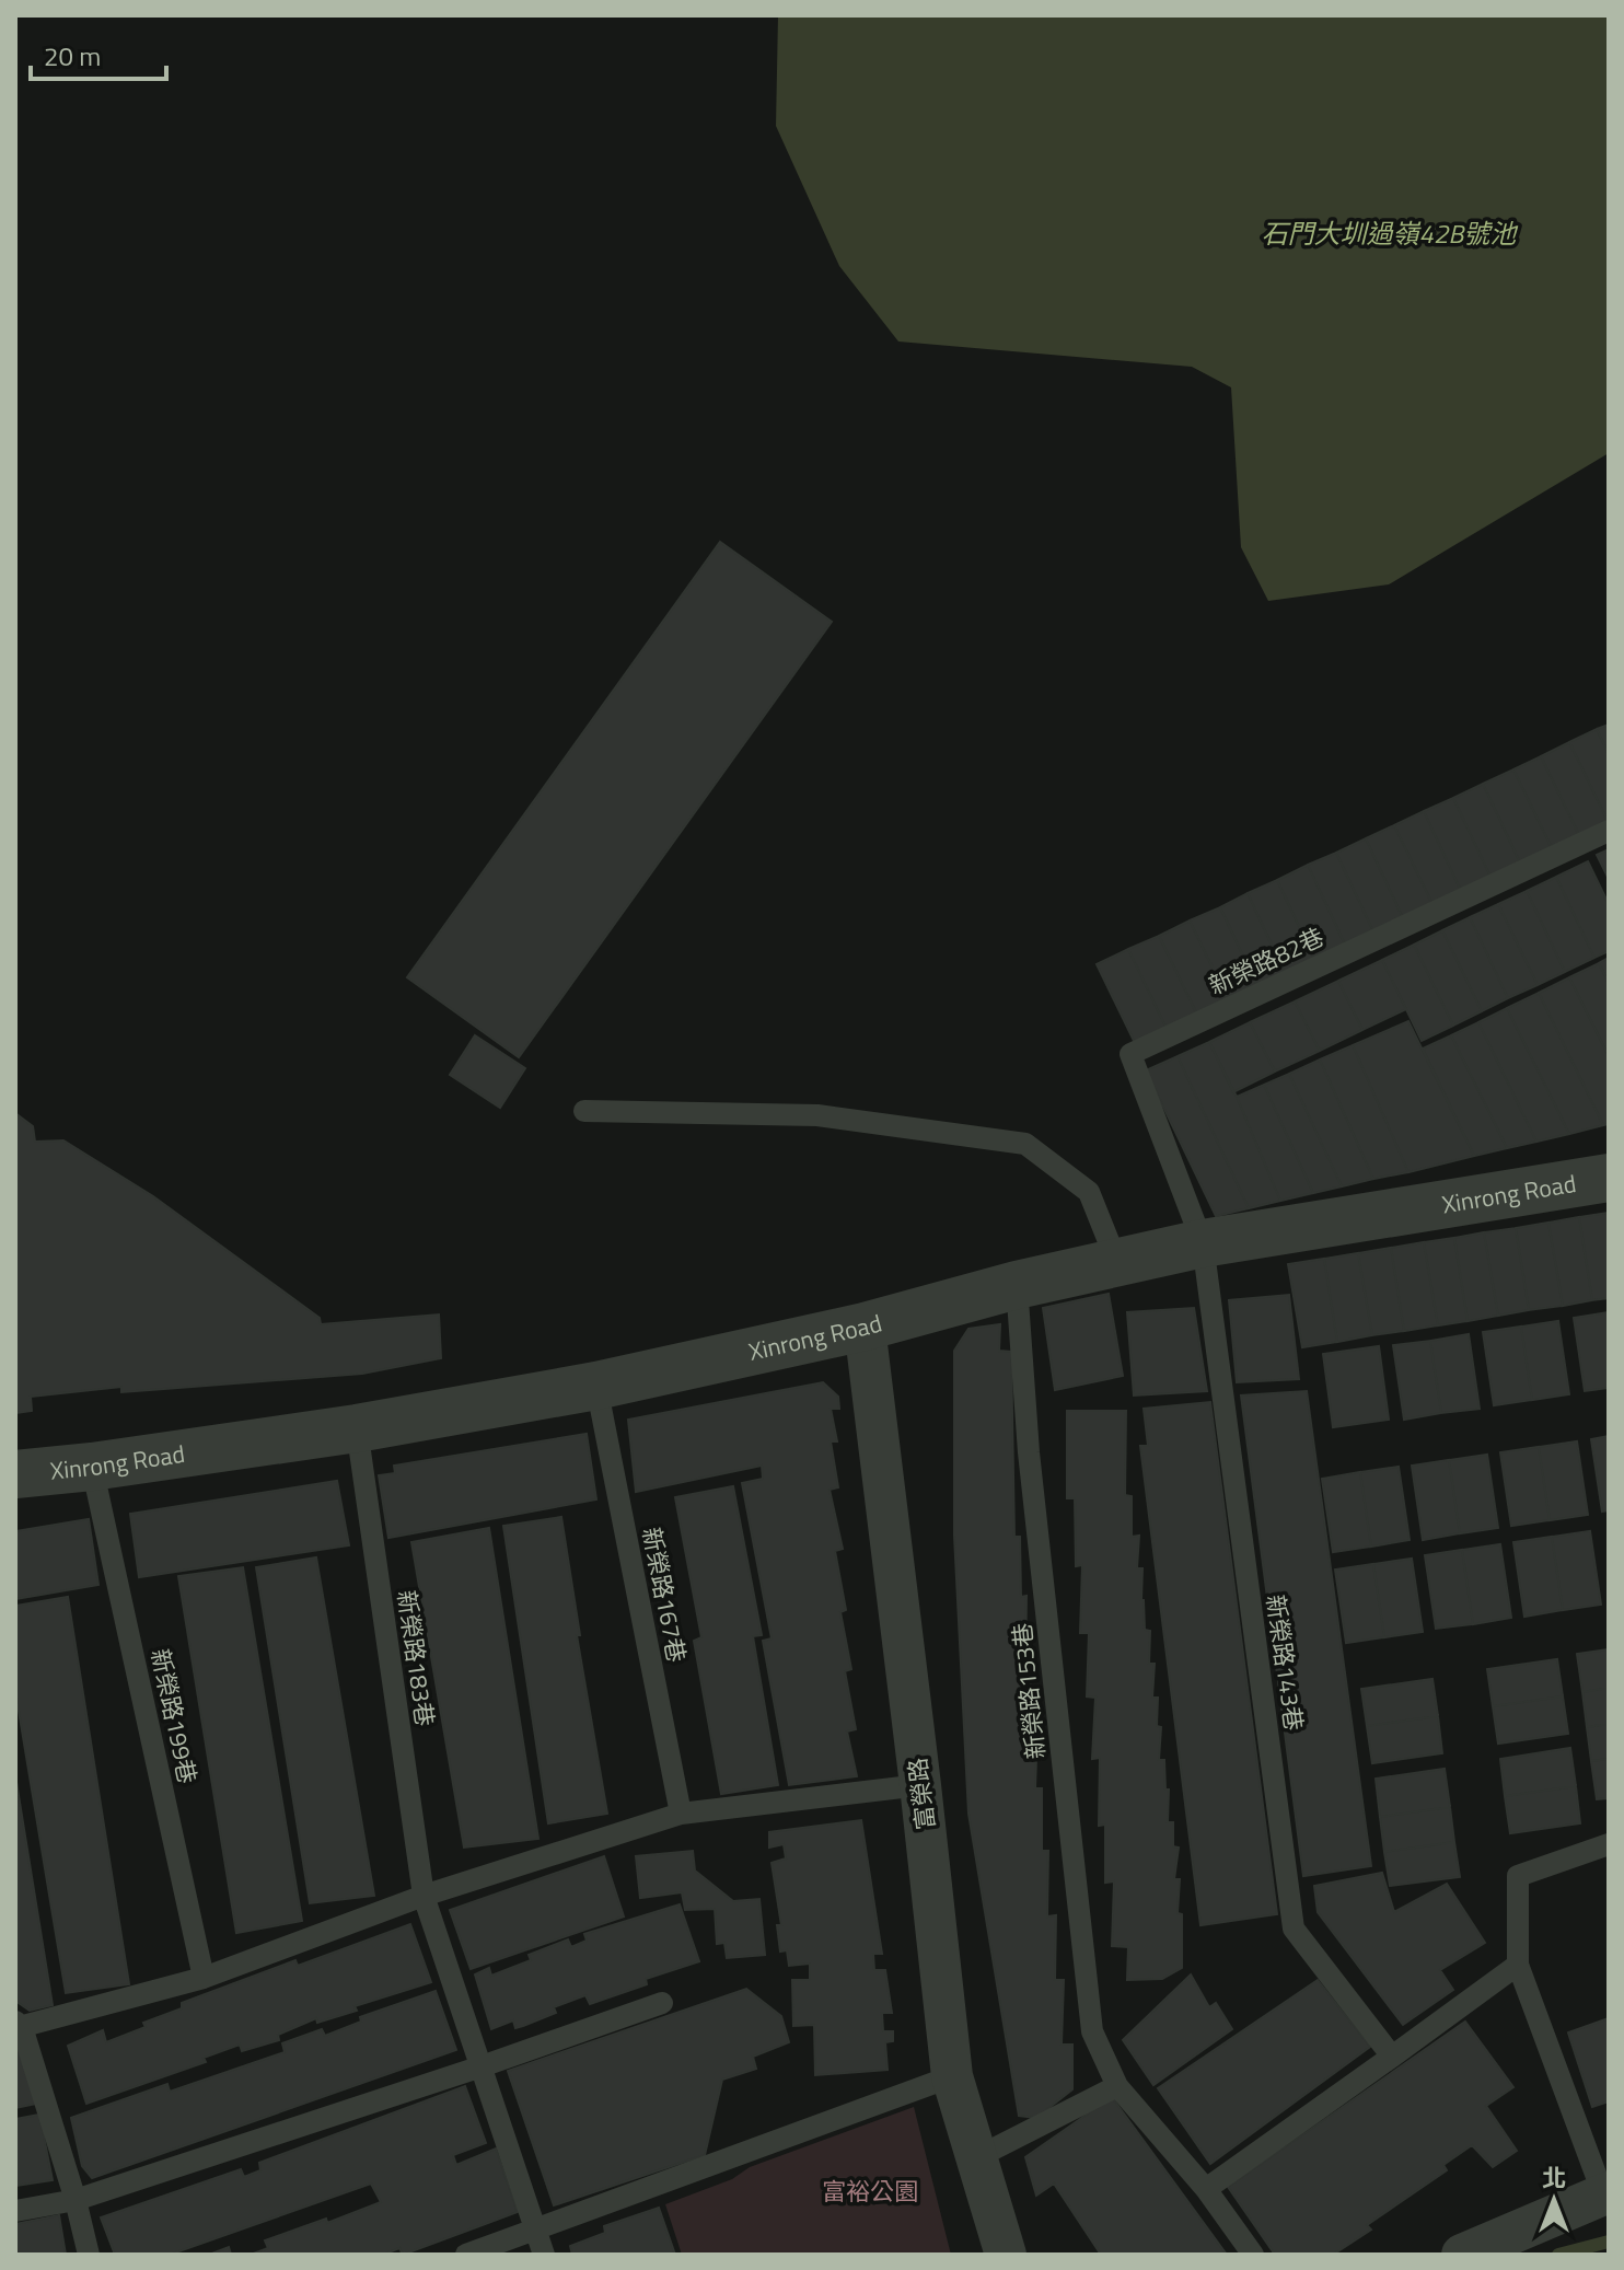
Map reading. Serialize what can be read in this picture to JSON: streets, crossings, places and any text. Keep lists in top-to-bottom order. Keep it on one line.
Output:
{"streets":{"street":["Xinrong Road","富榮路"],"lane":["新榮路82巷","新榮路167巷","新榮路183巷","新榮路143巷","新榮路153巷","新榮路199巷"]},"crossings":[["新榮路82巷","Xinrong Road"],["新榮路82巷","新榮路143巷"],["Xinrong Road","新榮路167巷"],["Xinrong Road","新榮路183巷"],["Xinrong Road","新榮路143巷"],["Xinrong Road","新榮路153巷"],["Xinrong Road","新榮路199巷"],["Xinrong Road","富榮路"]],"water":["石門大圳過嶺42B號池"],"parks":["富裕公園"],"scale_bar":"20 m","north":"top"}
